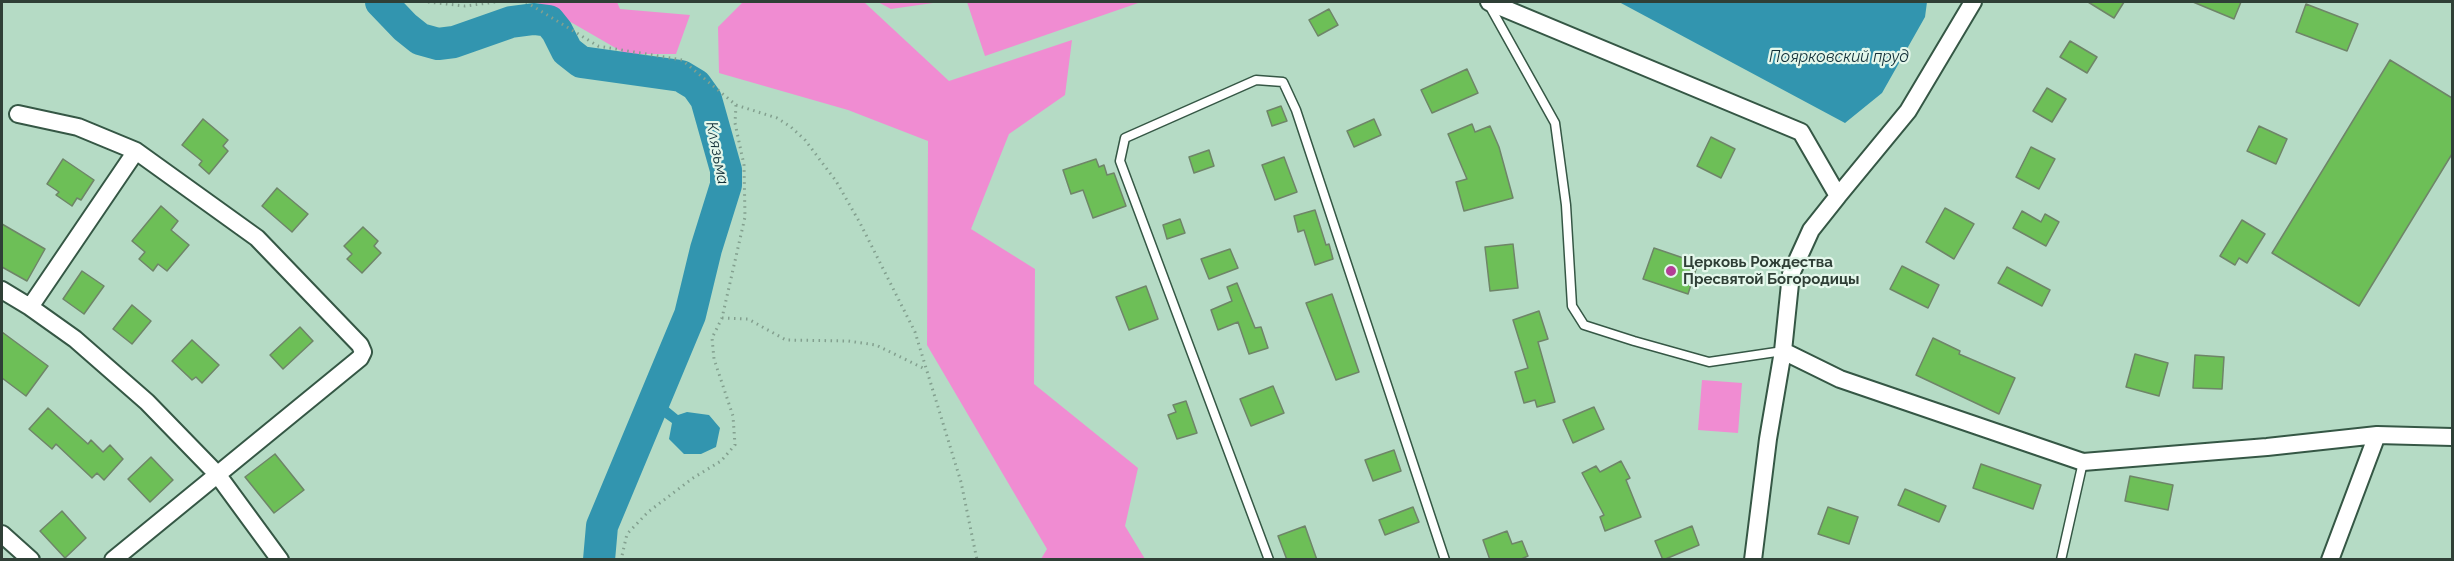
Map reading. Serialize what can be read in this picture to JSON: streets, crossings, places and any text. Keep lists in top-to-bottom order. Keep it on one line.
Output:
{"water":["Поярковский пруд","Клязьма"],"places":["Церковь Рождества Пресвятой Богородицы"]}
